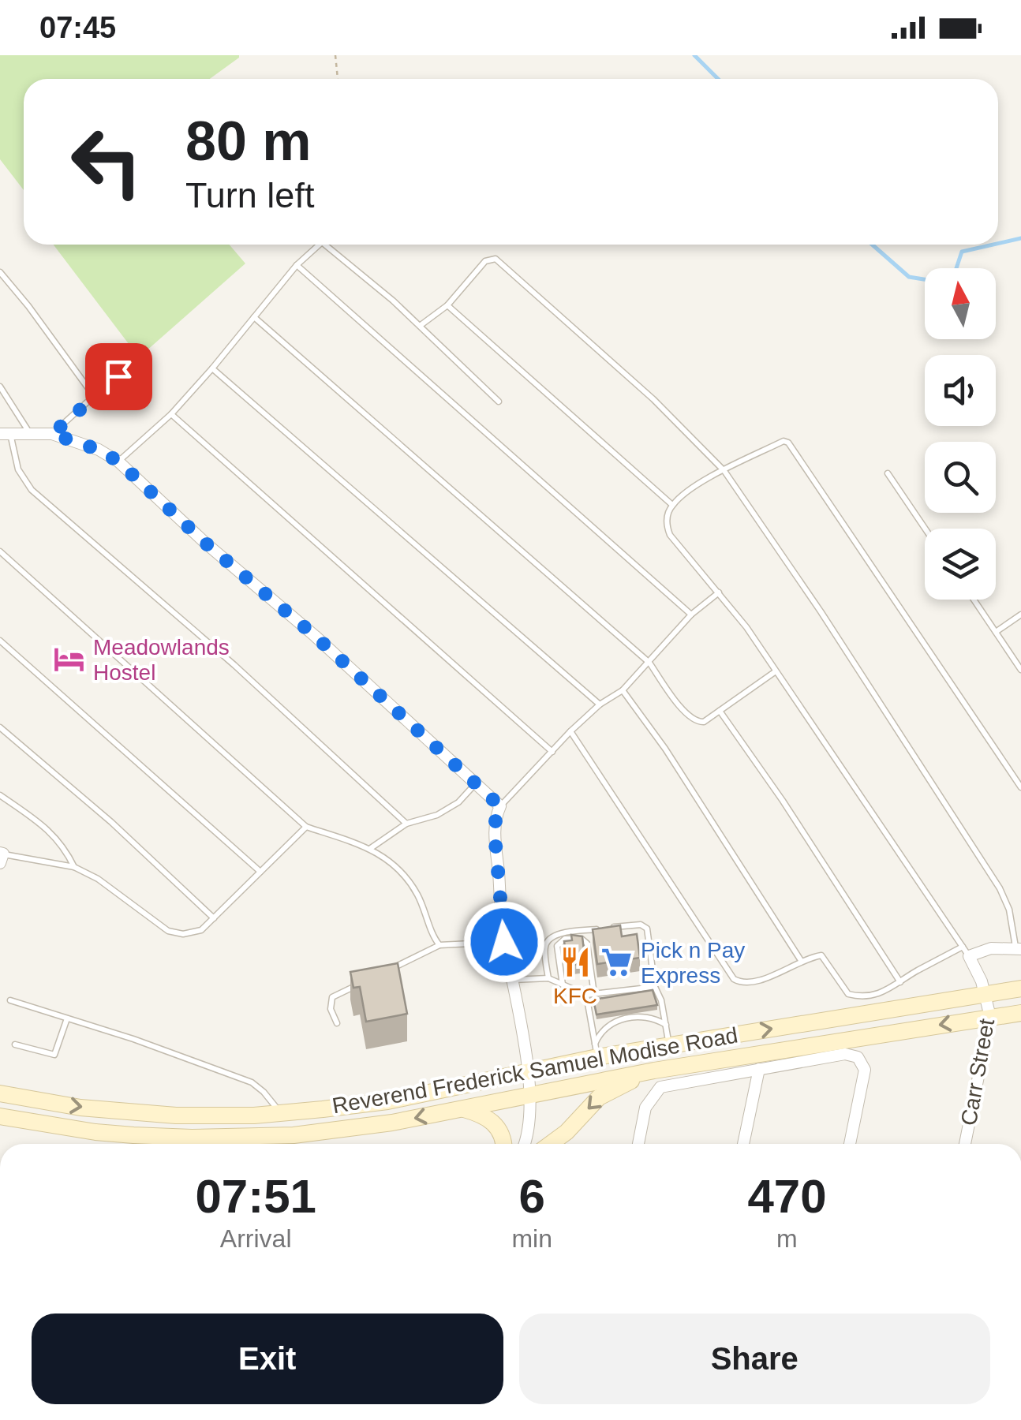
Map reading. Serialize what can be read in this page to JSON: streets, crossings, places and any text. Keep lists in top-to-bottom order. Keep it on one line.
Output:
{"streets":{"main road":["Reverend Frederick Samuel Modise Road"],"street":["Carr Street"]},"crossings":[["Reverend Frederick Samuel Modise Road","Carr Street"]],"places":{"hotel":["Meadowlands Hostel"],"restaurant":["KFC"],"supermarket":["Pick n Pay Express"]},"north":"top","page":{"status":"07:45","turn":["80 m","Turn left"],"eta":["07:51","Arrival","6","min","470","m"],"buttons":["Exit","Share"]}}
